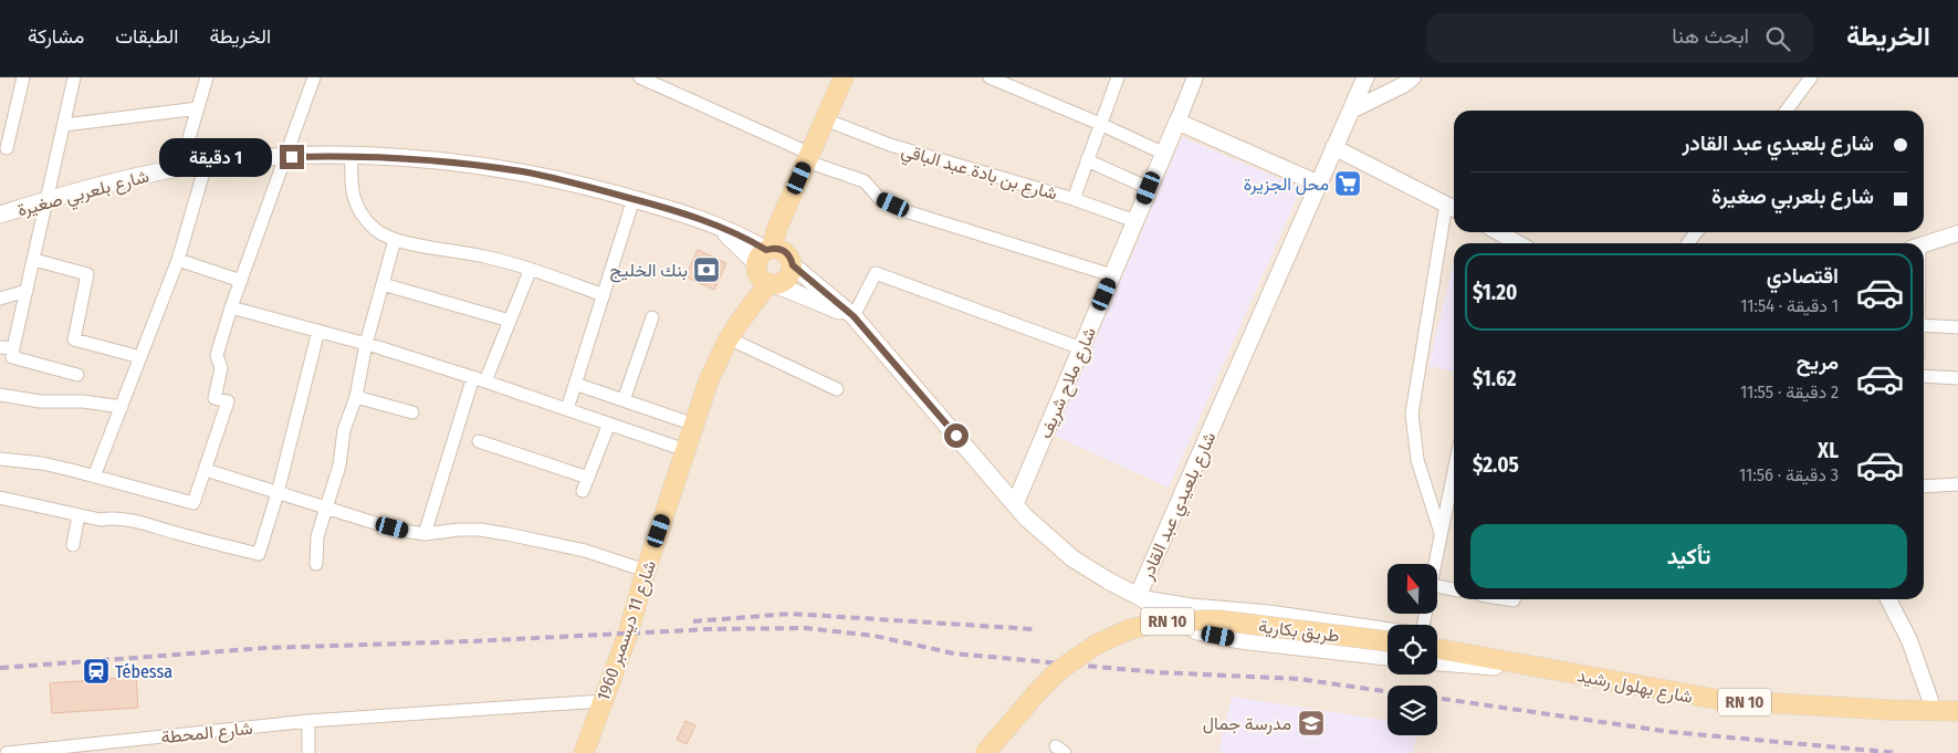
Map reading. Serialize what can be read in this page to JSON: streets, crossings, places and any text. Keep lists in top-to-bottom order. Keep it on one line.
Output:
{"streets":{"main road":["شارع بلعربي صغيرة","شارع ملاح شريف","شارع بلعيدي عبد القادر","RN 10","شارع 11 ديسمبر 1960","طريق بكارية","شارع بهلول رشيد"],"street":["شارع بن بادة عبد الباقي","شارع المحطة"]},"crossings":[["شارع بن بادة عبد الباقي","شارع ملاح شريف"],["شارع بن بادة عبد الباقي","شارع 11 ديسمبر 1960"],["شارع بلعربي صغيرة","شارع بلعيدي عبد القادر"],["شارع بلعربي صغيرة","شارع 11 ديسمبر 1960"],["شارع ملاح شريف","شارع بلعيدي عبد القادر"],["شارع بلعيدي عبد القادر","شارع 11 ديسمبر 1960"],["شارع 11 ديسمبر 1960","شارع المحطة"]],"places":{"supermarket":["محل الجزيرة"],"bank":["بنك الخليج"],"station":["Tébessa"],"school or university":["مدرسة جمال"]},"north":"top","page":{"header":"الخريطة","search":"ابحث هنا","nav":["الخريطة","الطبقات","مشاركة"],"banner":["شارع بلعيدي عبد القادر","شارع بلعربي صغيرة"],"bubble":"1 دقيقة","list":[{"name":"اقتصادي","note":"1 دقيقة · 11:54","value":"$1.20"},{"name":"مريح","note":"2 دقيقة · 11:55","value":"$1.62"},{"name":"XL","note":"3 دقيقة · 11:56","value":"$2.05"}],"buttons":"تأكيد"}}
